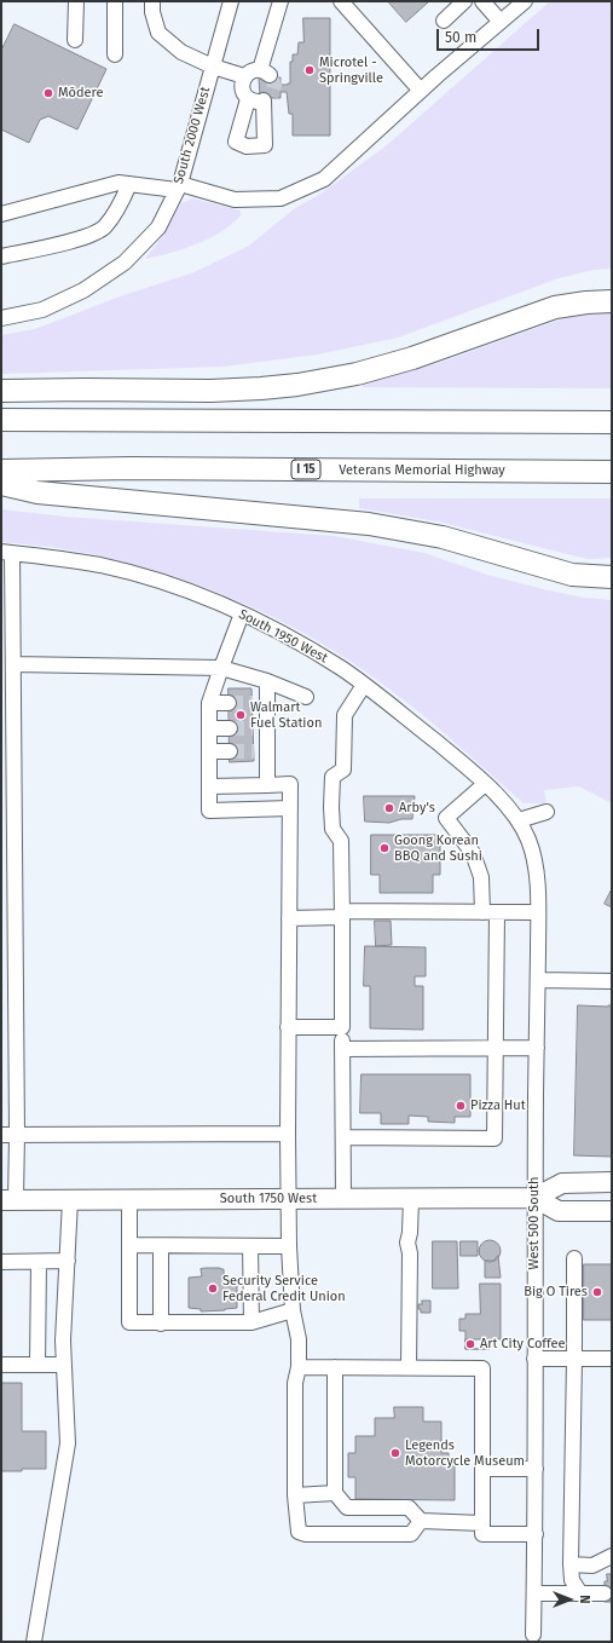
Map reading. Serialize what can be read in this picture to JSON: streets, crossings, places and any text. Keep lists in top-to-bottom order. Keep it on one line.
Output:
{"streets":{"highway":["I 15","Veterans Memorial Highway"],"main road":["South 1750 West"],"street":["South 2000 West","South 1950 West","West 500 South"]},"crossings":[["South 1950 West","West 500 South"],["South 1750 West","West 500 South"]],"places":["Microtel - Springville","Mōdere","Walmart Fuel Station","Arby's","Goong Korean BBQ and Sushi","Pizza Hut","Security Service Federal Credit Union","Big O Tires","Art City Coffee","Legends Motorcycle Museum"],"scale_bar":"50 m","north":"right"}
